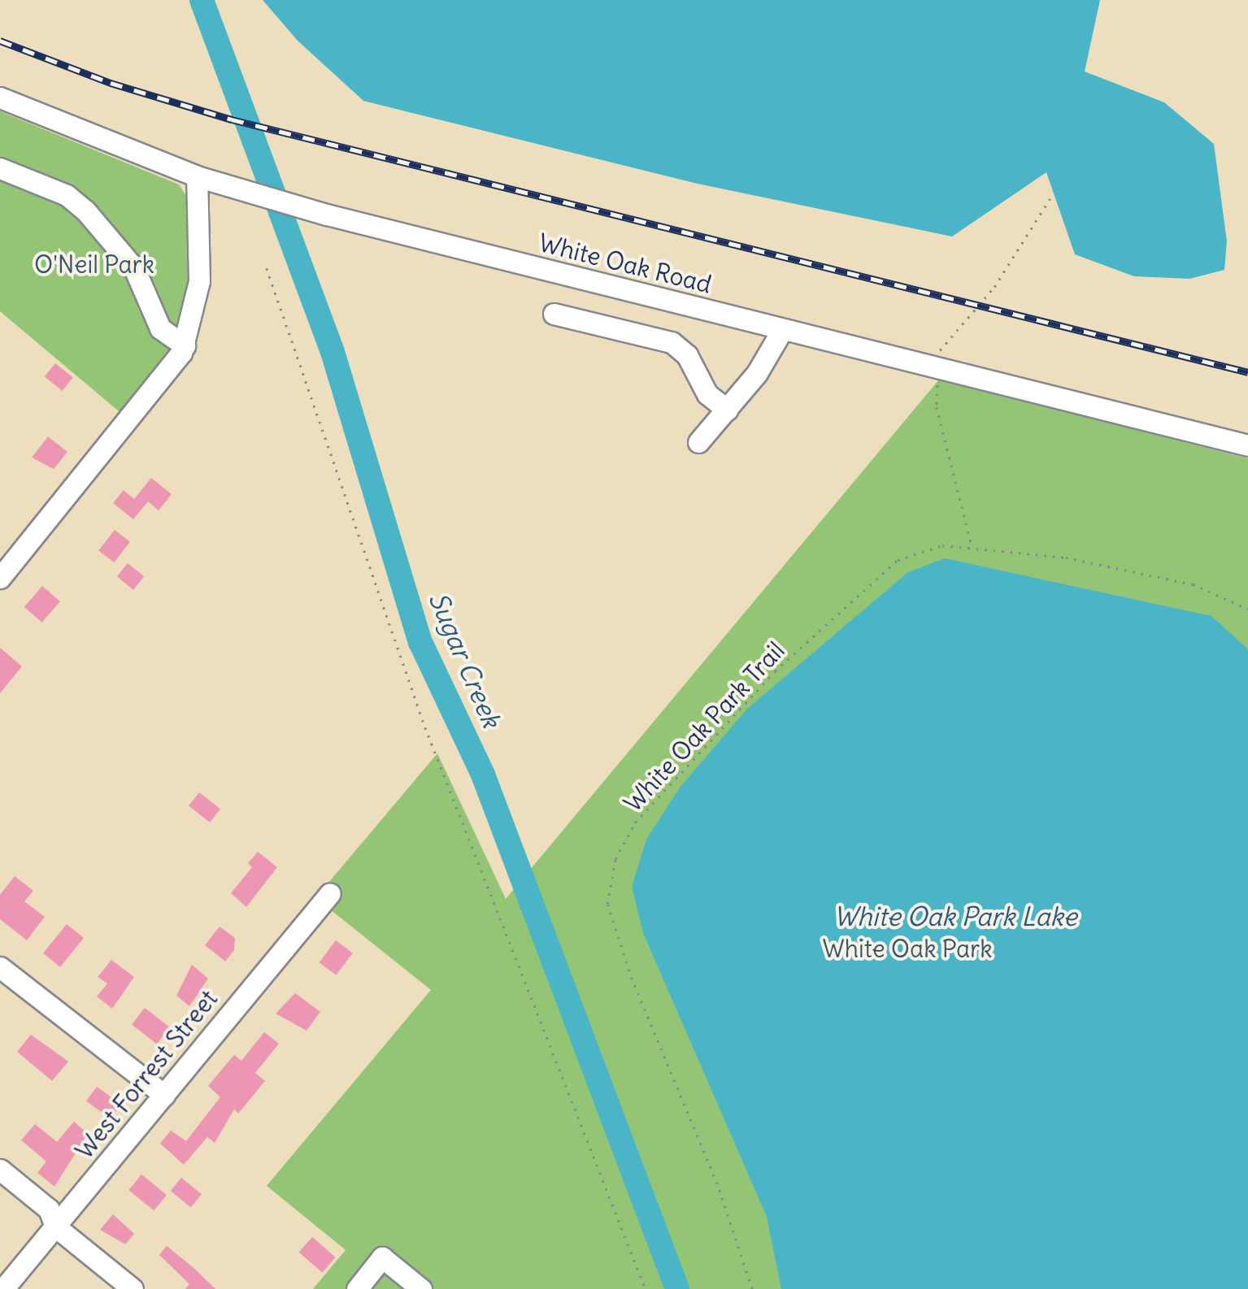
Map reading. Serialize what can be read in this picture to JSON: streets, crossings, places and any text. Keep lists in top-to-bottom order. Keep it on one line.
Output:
{"streets":{"street":["White Oak Road","West Forrest Street"],"path":["White Oak Park Trail"]},"water":["Sugar Creek","White Oak Park Lake"],"parks":["O'Neil Park","White Oak Park"]}
